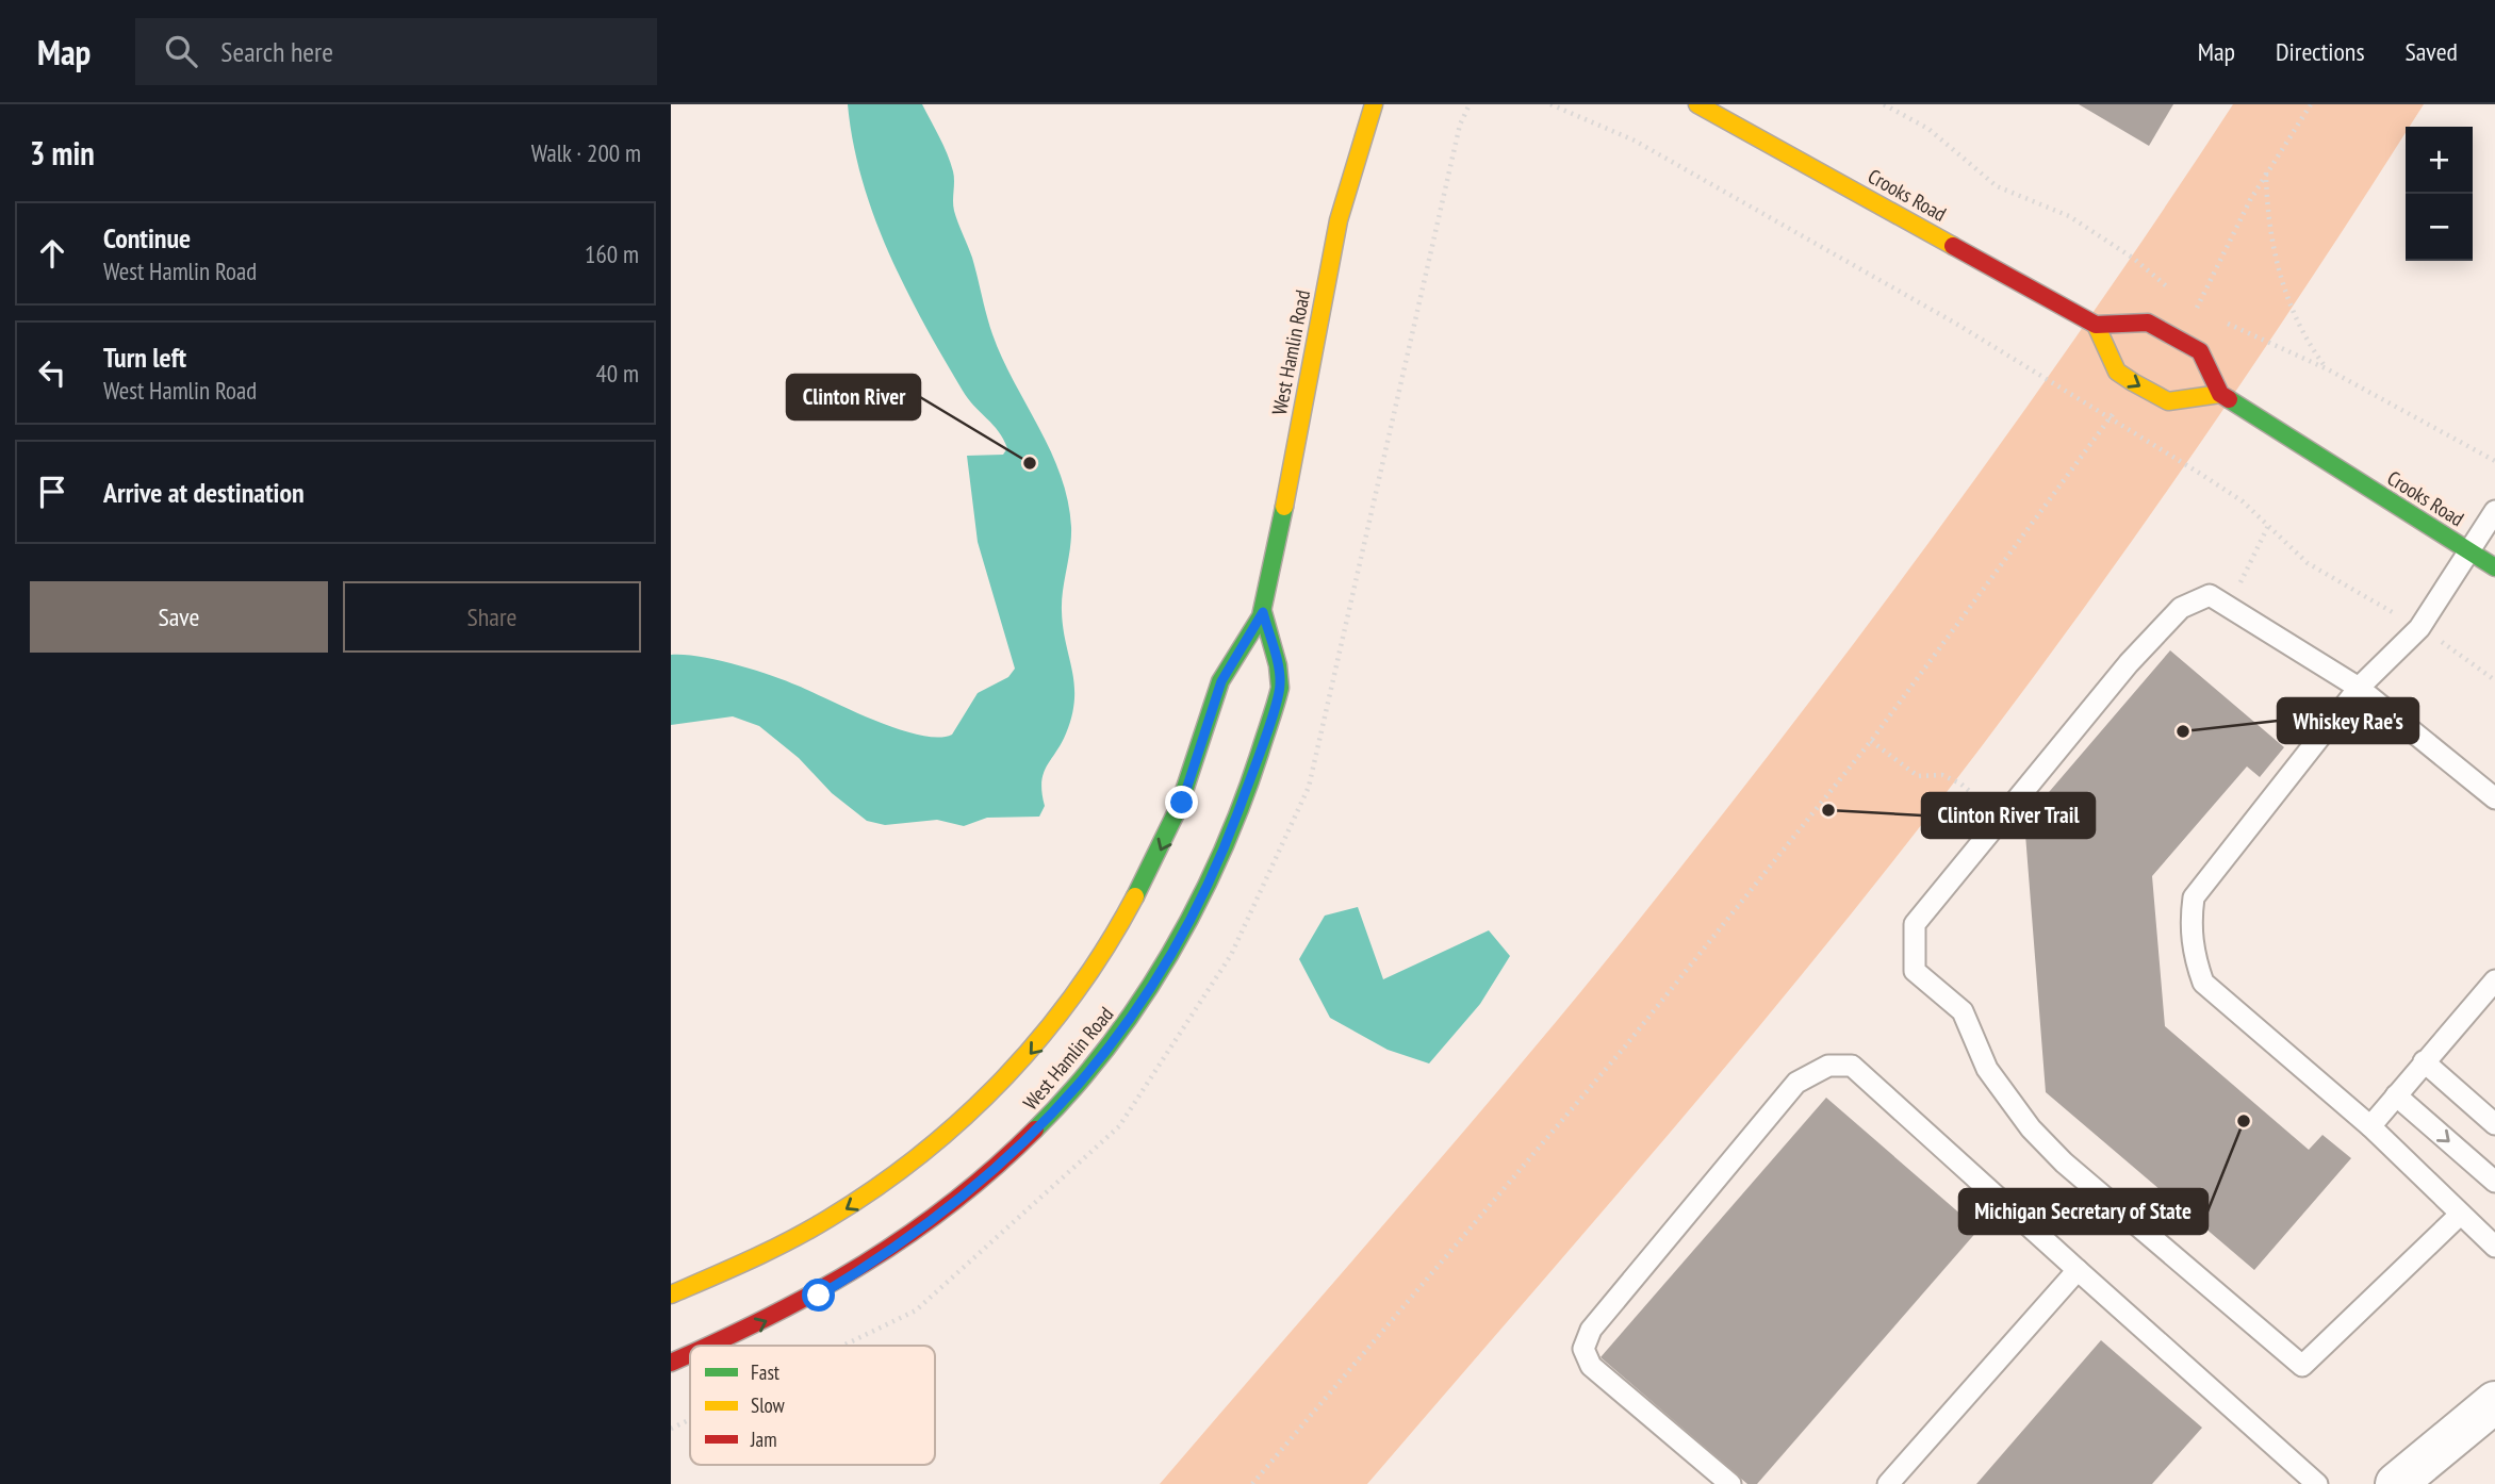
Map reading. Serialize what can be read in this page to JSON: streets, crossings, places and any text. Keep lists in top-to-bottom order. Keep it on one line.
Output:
{"streets":{"main road":["Crooks Road","West Hamlin Road"]},"places":["Clinton River","Whiskey Rae's","Clinton River Trail","Michigan Secretary of State"],"legend":["Fast","Slow","Jam"],"page":{"header":"Map","search":"Search here","nav":["Map","Directions","Saved"],"heading":["3 min","Walk · 200 m"],"map_buttons":["+","−"],"list":[["Continue","West Hamlin Road","160 m"],["Turn left","West Hamlin Road","40 m"],"Arrive at destination"],"buttons":["Save","Share"]}}
